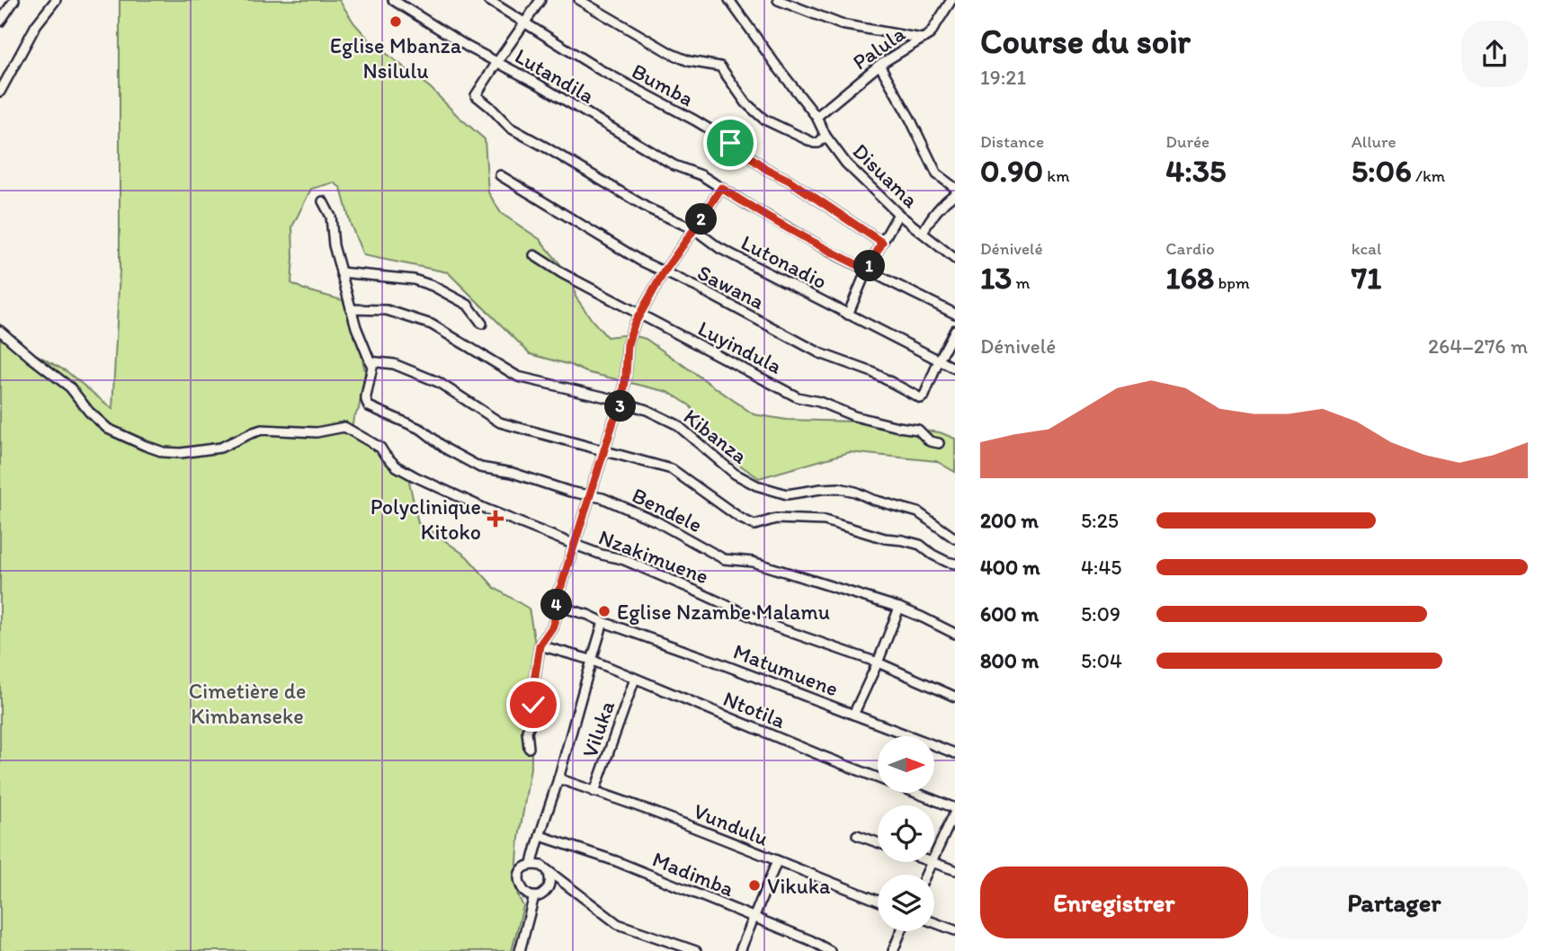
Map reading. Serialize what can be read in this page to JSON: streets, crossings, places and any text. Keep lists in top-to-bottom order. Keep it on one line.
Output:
{"streets":{"street":["Palula","Lutandila","Bumba","Disuama","Lutonadio","Sawana","Luyindula","Kibanza","Bendele","Nzakimuene","Matumuene","Ntotila","Viluka","Vundulu","Madimba"]},"crossings":[["Palula","Disuama"],["Lutandila","Lutonadio"],["Lutonadio","Sawana"],["Ntotila","Viluka"],["Viluka","Vundulu"]],"parks":["Cimetière de Kimbanseke"],"places":{"other":["Eglise Mbanza Nsilulu","Eglise Nzambe Malamu","Vikuka"],"health":["Polyclinique Kitoko"]},"north":"right","page":{"heading":["Course du soir","19:21"],"stats":[["Distance","0.90 km"],["Durée","4:35"],["Allure","5:06 /km"],["Dénivelé","13 m"],["Cardio","168 bpm"],["kcal","71"]],"pins":["2","1","3","4"],"chart":["Dénivelé","264–276 m"],"list":[{"name":"200 m","note":"5:25"},{"name":"400 m","note":"4:45"},{"name":"600 m","note":"5:09"},{"name":"800 m","note":"5:04"}],"buttons":["Enregistrer","Partager"]}}
